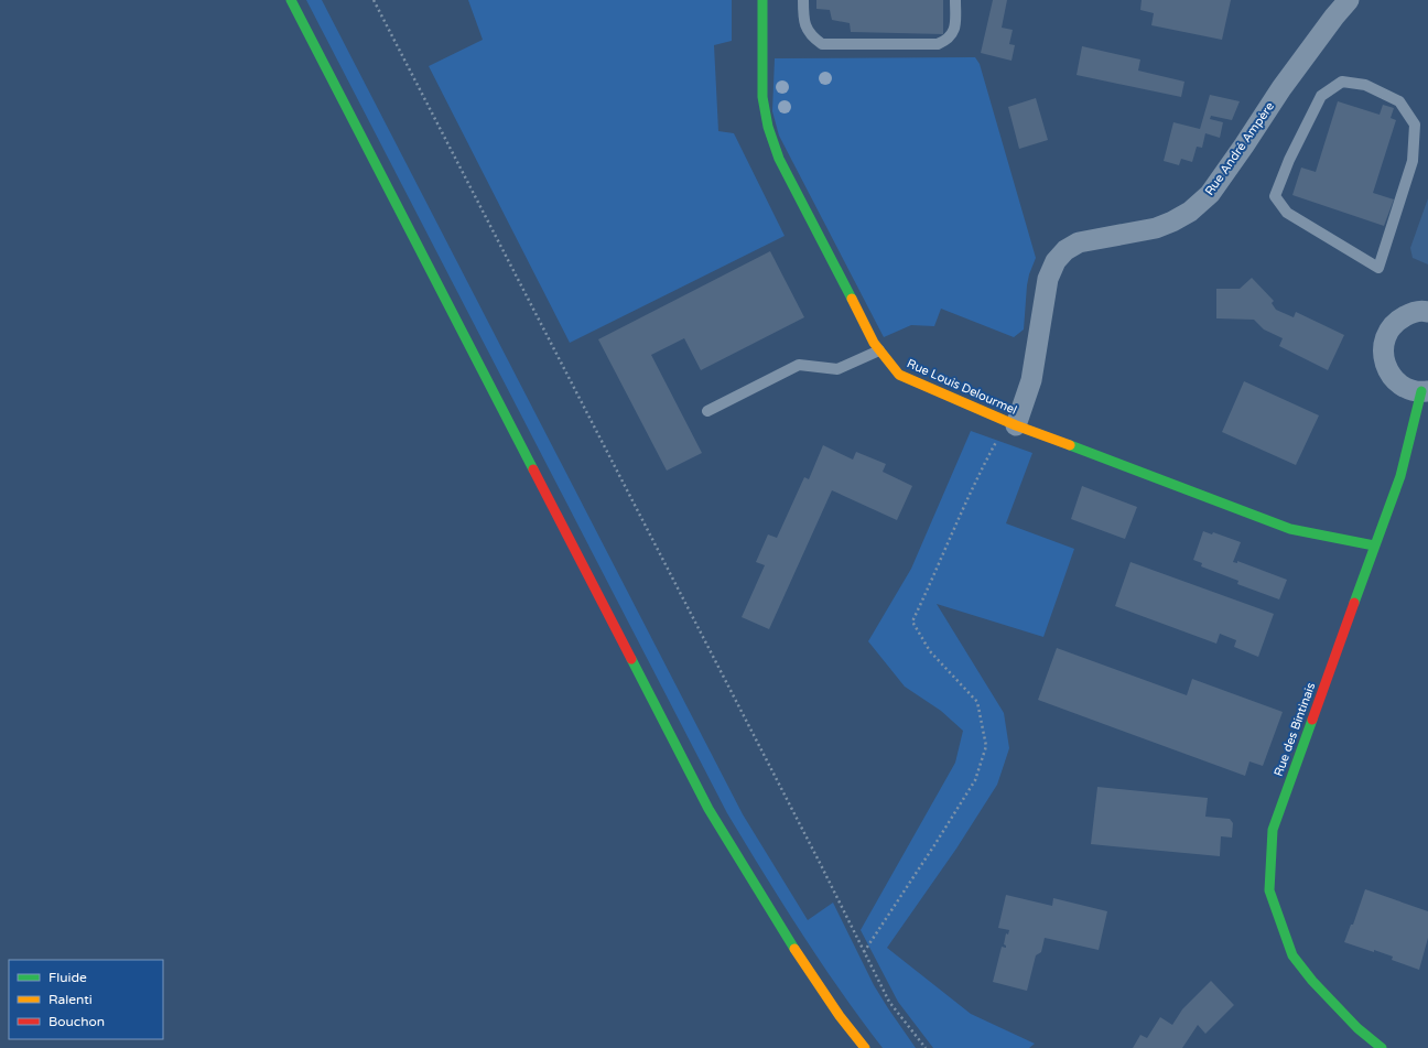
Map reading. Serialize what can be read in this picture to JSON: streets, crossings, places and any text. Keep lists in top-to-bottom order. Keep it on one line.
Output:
{"streets":{"street":["Rue André Ampère","Rue Louis Delourmel","Rue des Bintinais"]},"crossings":[["Rue André Ampère","Rue Louis Delourmel"],["Rue Louis Delourmel","Rue des Bintinais"]],"legend":["Fluide","Ralenti","Bouchon"]}
